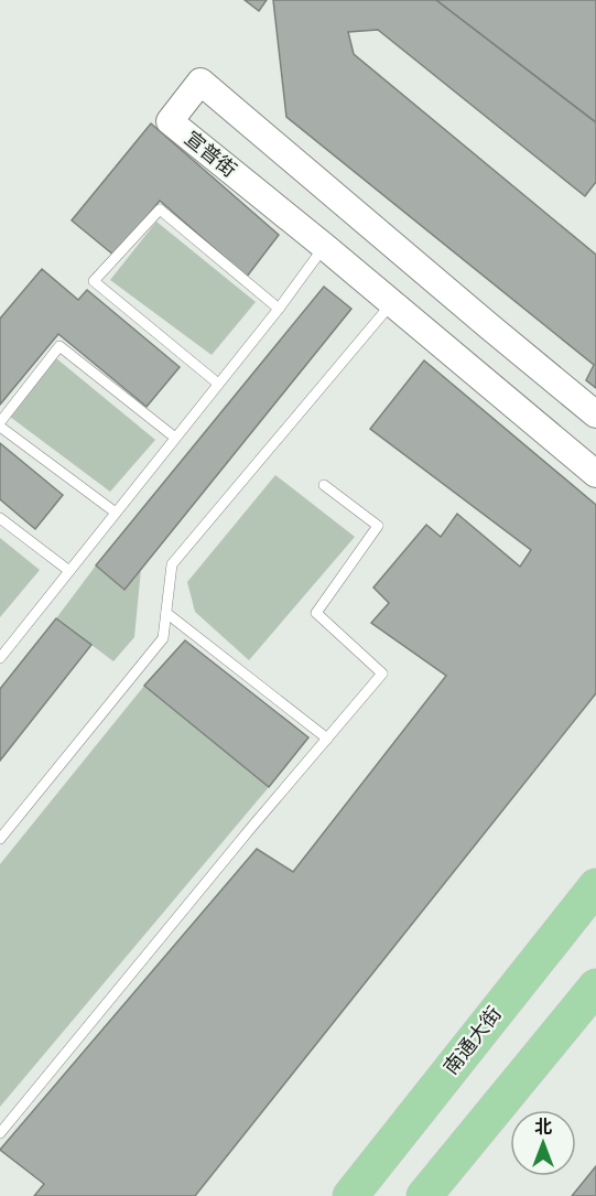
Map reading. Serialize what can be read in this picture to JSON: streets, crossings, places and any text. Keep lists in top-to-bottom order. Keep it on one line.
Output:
{"streets":{"highway":["南通大街"],"street":["宣普街"]},"north":"top"}
